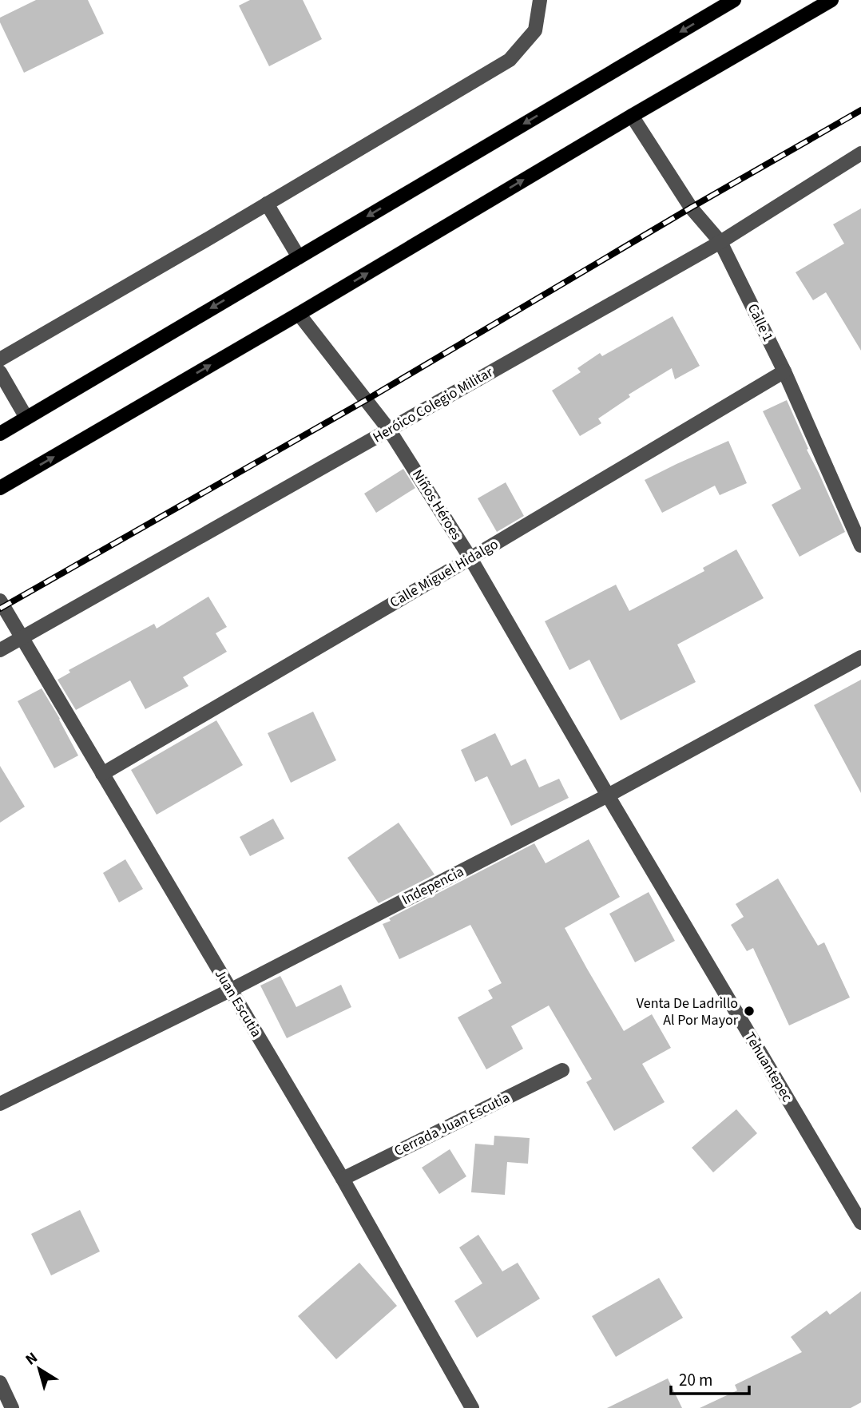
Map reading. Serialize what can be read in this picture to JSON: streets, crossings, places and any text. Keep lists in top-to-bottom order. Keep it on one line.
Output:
{"streets":{"street":["Calle 1","Heróico Colegio Militar","Niños Héroes","Calle Miguel Hidalgo","Indepencia","Juan Escutia","Tehuantepec","Cerrada Juan Escutia"]},"crossings":[["Calle 1","Heróico Colegio Militar"],["Calle 1","Calle Miguel Hidalgo"],["Heróico Colegio Militar","Niños Héroes"],["Heróico Colegio Militar","Juan Escutia"],["Niños Héroes","Calle Miguel Hidalgo"],["Niños Héroes","Indepencia"],["Niños Héroes","Tehuantepec"],["Calle Miguel Hidalgo","Juan Escutia"],["Indepencia","Juan Escutia"],["Indepencia","Tehuantepec"],["Juan Escutia","Cerrada Juan Escutia"]],"places":["Venta De Ladrillo Al Por Mayor"],"scale_bar":"20 m","north":"top left"}
